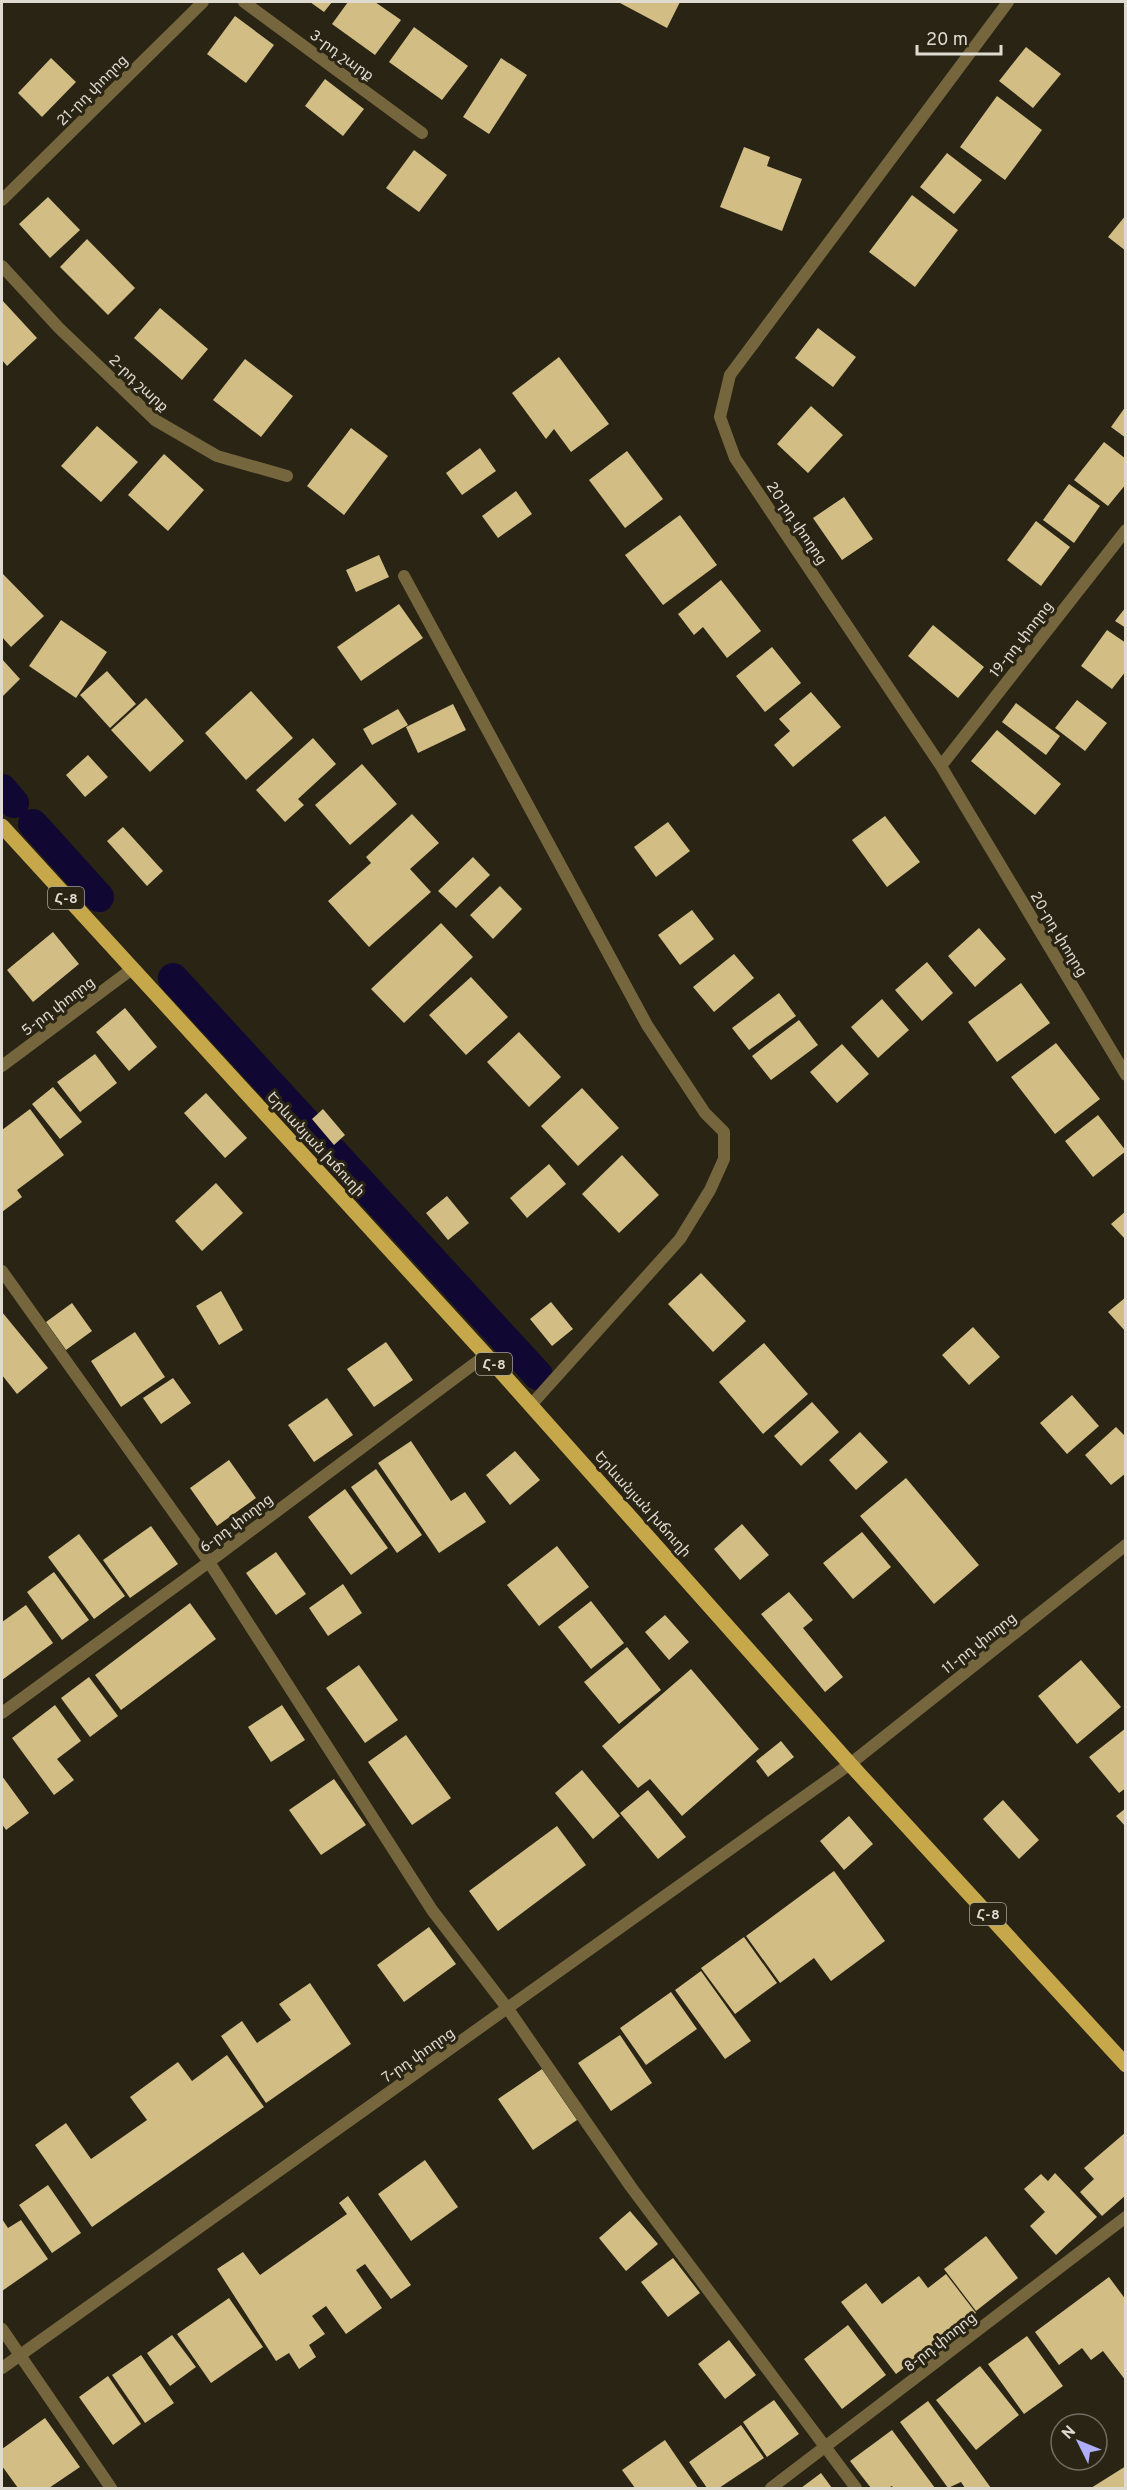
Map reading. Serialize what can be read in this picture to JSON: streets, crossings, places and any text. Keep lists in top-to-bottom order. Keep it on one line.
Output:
{"streets":{"main road":["Հ-8","Երևանյան խճուղի"],"street":["3-րդ շարք","21-րդ փողոց","2-րդ շարք","20-րդ փողոց","19-րդ փողոց","5-րդ փողոց","6-րդ փողոց","11-րդ փողոց","7-րդ փողոց","8-րդ փողոց"]},"crossings":[["20-րդ փողոց","19-րդ փողոց"],["Հ-8","5-րդ փողոց"],["Հ-8","Երևանյան խճուղի"],["5-րդ փողոց","Երևանյան խճուղի"],["Երևանյան խճուղի","6-րդ փողոց"],["Երևանյան խճուղի","11-րդ փողոց"],["Երևանյան խճուղի","7-րդ փողոց"],["11-րդ փողոց","7-րդ փողոց"]],"scale_bar":"20 m","north":"top left"}
